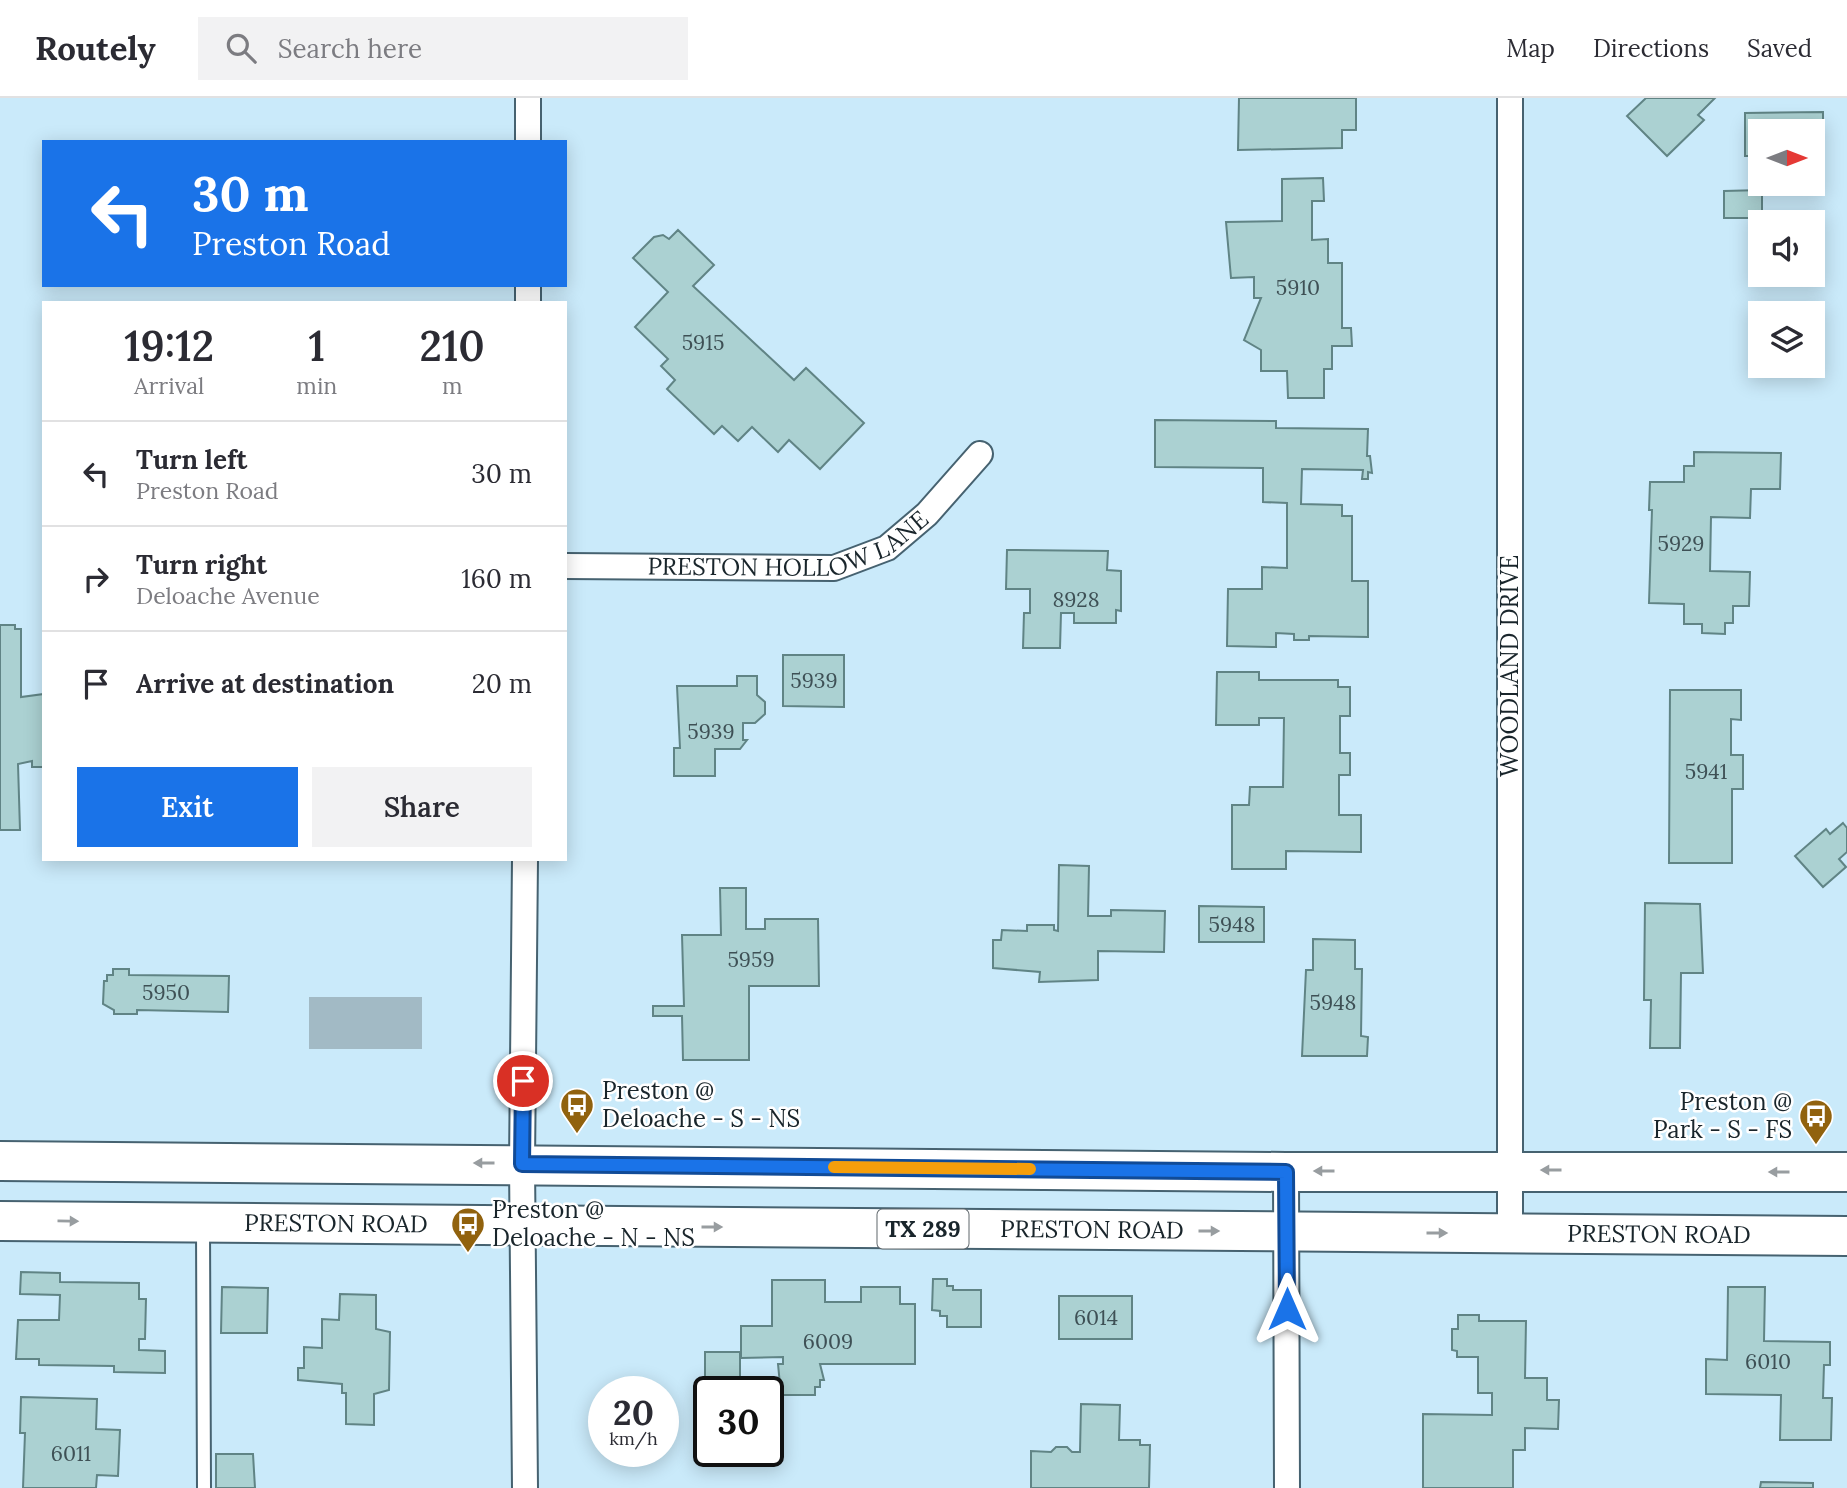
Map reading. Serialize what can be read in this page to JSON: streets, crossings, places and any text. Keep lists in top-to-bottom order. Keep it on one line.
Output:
{"streets":{"main road":["PRESTON ROAD","TX 289"],"street":["PRESTON HOLLOW LANE","WOODLAND DRIVE"]},"crossings":[["WOODLAND DRIVE","PRESTON ROAD"]],"places":{"bus stop":["Preston @ Deloache - S - NS","Preston @ Park - S - FS","Preston @ Deloache - N - NS"]},"house_numbers":["5910","5915","5929","8928","5939","5939","5941","5948","5959","5950","5948","6014","6009","6010","6011"],"north":"right","page":{"header":"Routely","search":"Search here","nav":["Map","Directions","Saved"],"turn":["30 m","Preston Road"],"eta":["19:12","Arrival","1","min","210","m"],"list":[{"name":"Turn left","note":"Preston Road","value":"30 m"},{"name":"Turn right","note":"Deloache Avenue","value":"160 m"},{"name":"Arrive at destination","value":"20 m"}],"buttons":["Exit","Share"],"speed":"20 km/h","limit":"30"}}
